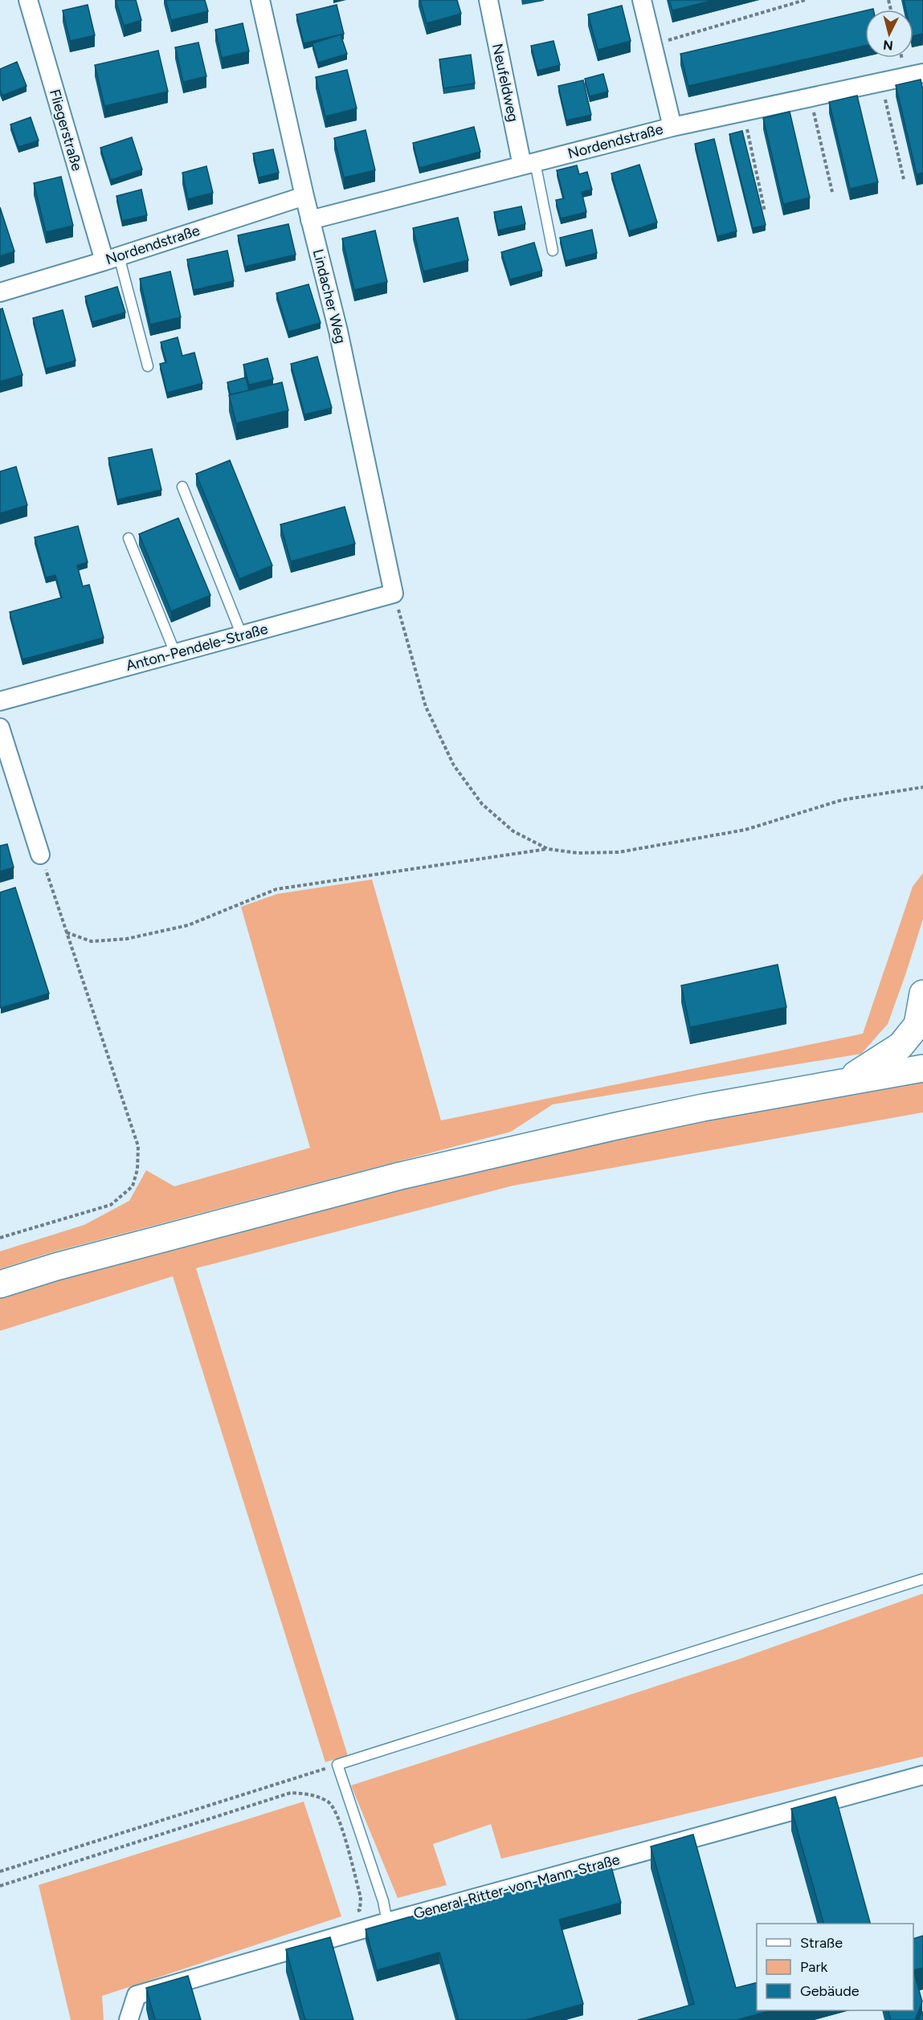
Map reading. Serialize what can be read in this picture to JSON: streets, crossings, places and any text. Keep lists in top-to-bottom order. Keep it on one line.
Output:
{"streets":{"street":["Neufeldweg","Fliegerstraße","Nordendstraße","Lindacher Weg","Anton-Pendele-Straße","General-Ritter-von-Mann-Straße"]},"crossings":[["Neufeldweg","Nordendstraße"],["Fliegerstraße","Nordendstraße"],["Nordendstraße","Lindacher Weg"],["Lindacher Weg","Anton-Pendele-Straße"]],"legend":["Straße","Park","Gebäude"],"north":"bottom"}
